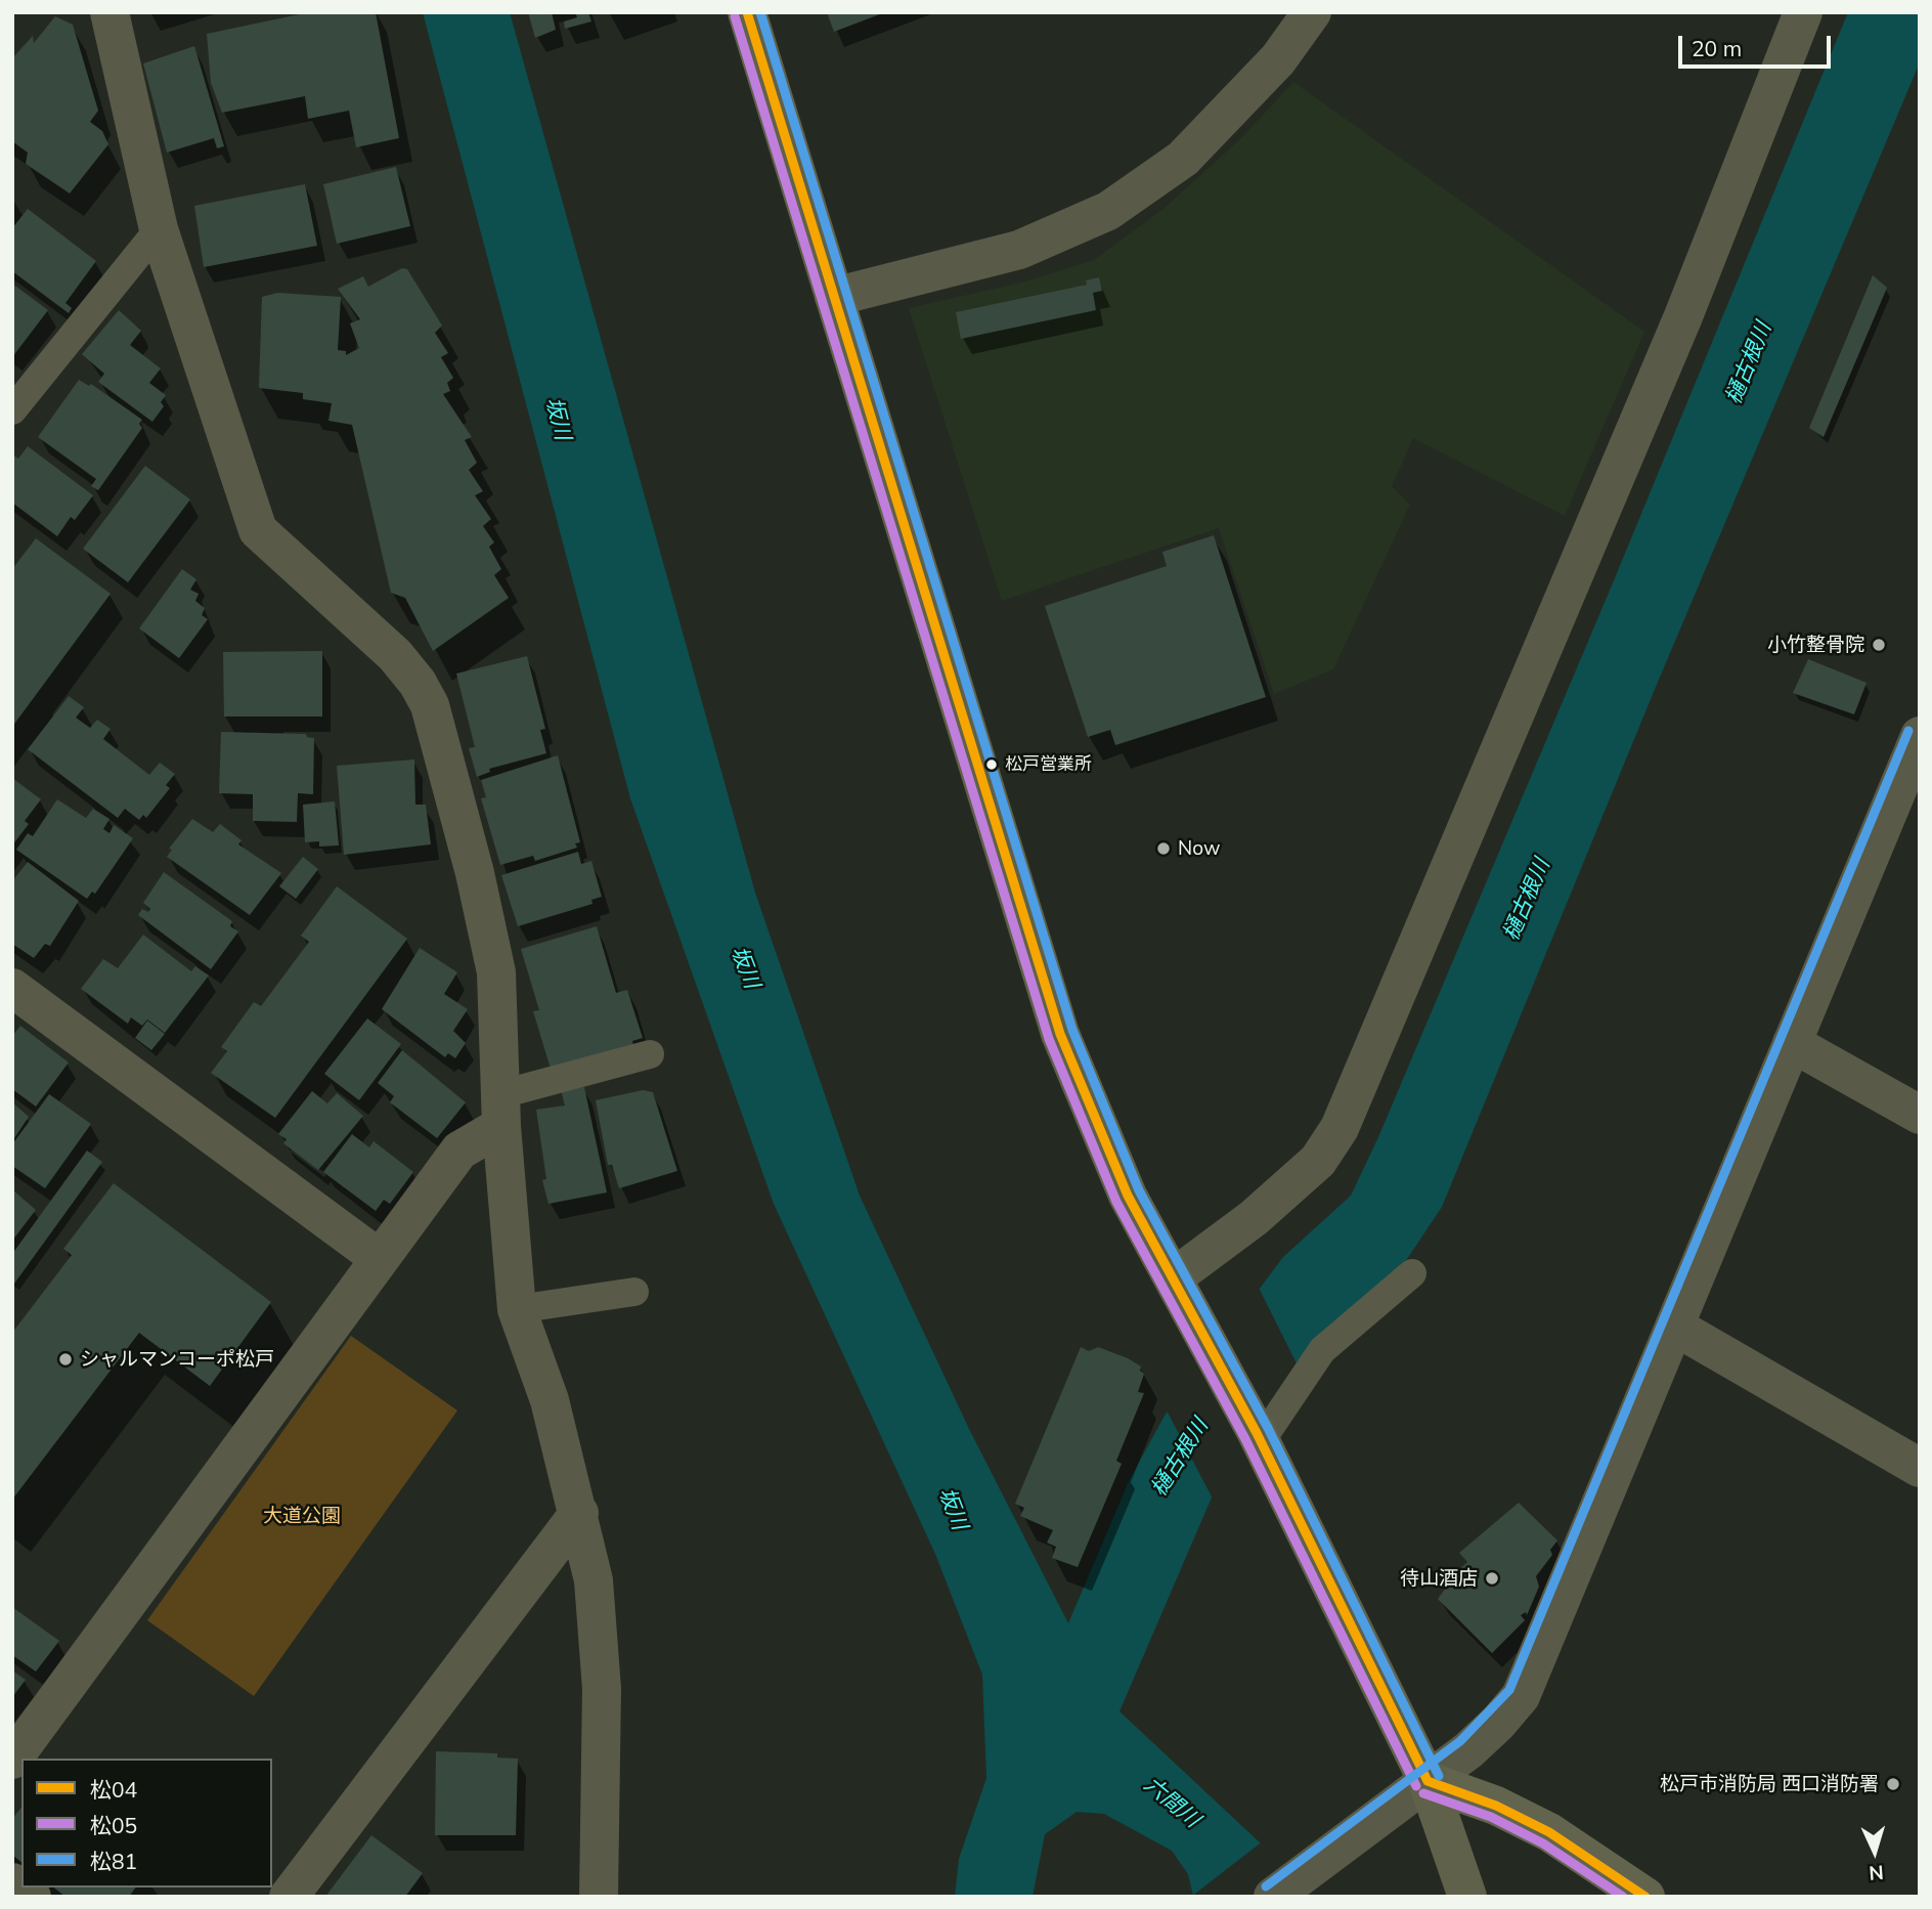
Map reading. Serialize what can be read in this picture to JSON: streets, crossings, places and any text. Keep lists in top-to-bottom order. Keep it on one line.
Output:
{"water":["樋古根川","坂川","六間川"],"parks":["大道公園"],"places":["小竹整骨院","松戸営業所","Now","シャルマンコーポ松戸","待山酒店","松戸市消防局 西口消防署"],"lines":["transit line 松04","transit line 松81","transit line 松05"],"legend":["松04","松05","松81"],"scale_bar":"20 m","north":"bottom"}
